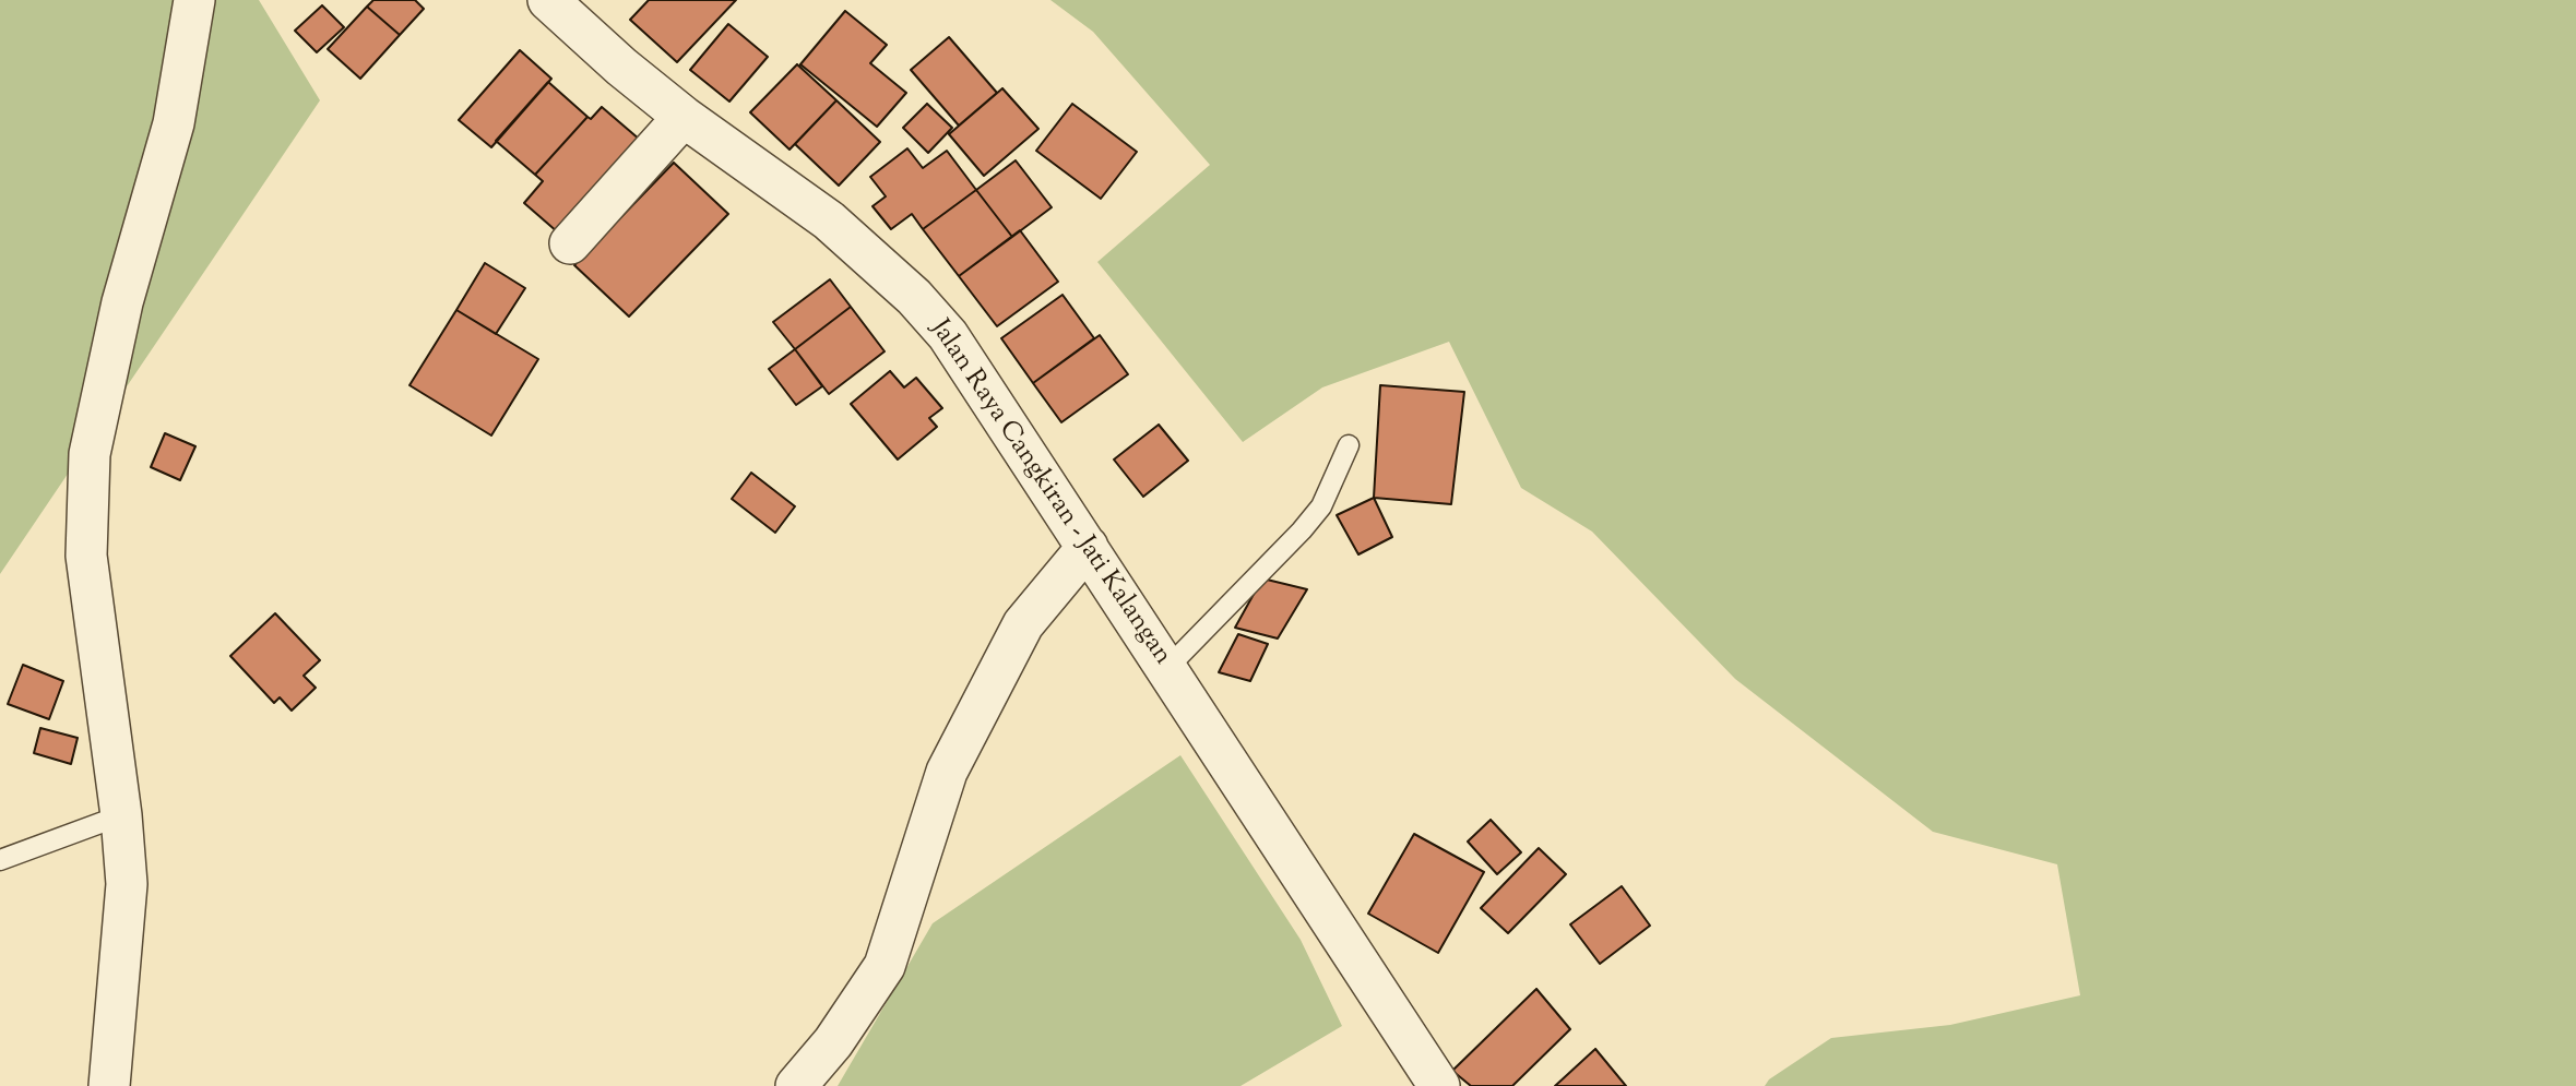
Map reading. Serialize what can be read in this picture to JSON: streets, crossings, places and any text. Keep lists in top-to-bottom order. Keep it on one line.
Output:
{"streets":{"street":["Jalan Raya Cangkiran - Jati Kalangan"]}}
